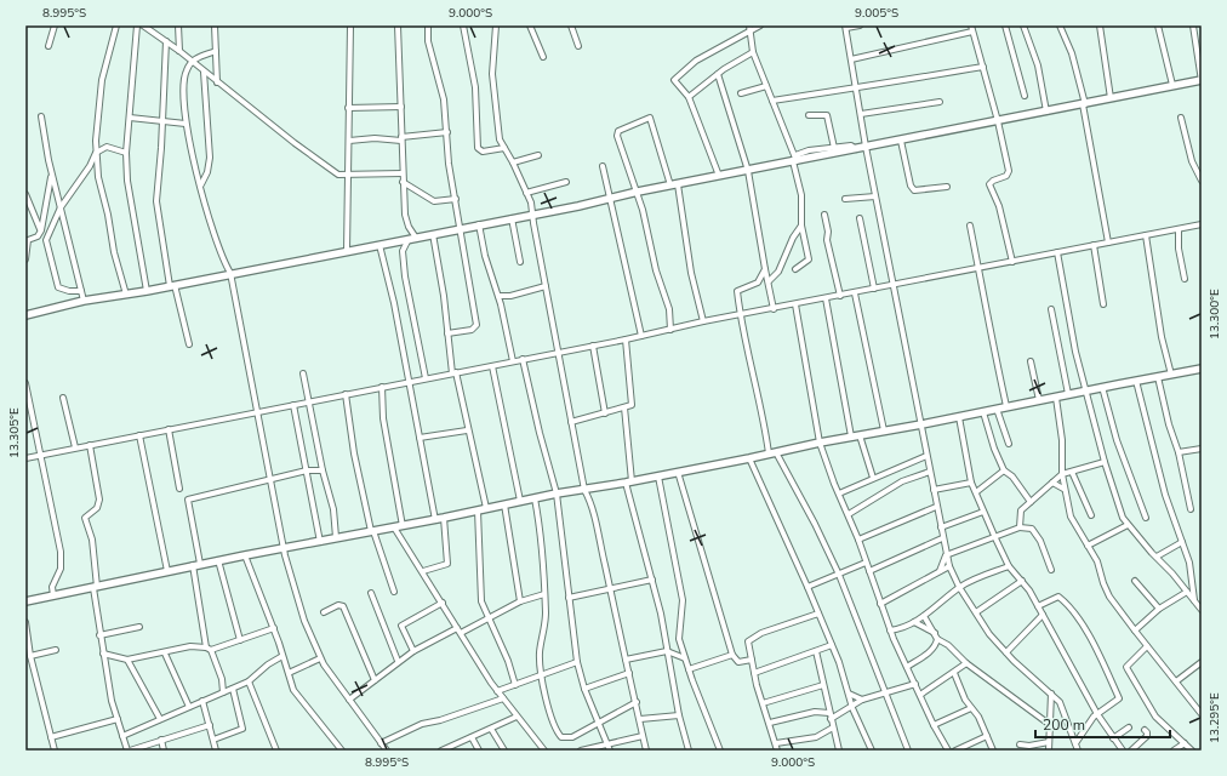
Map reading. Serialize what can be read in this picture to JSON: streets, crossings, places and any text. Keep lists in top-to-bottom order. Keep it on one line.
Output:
{"scale_bar":"200 m","coordinates":["8.995°S","9.000°S","9.005°S","13.300°E","13.305°E","13.295°E"]}
